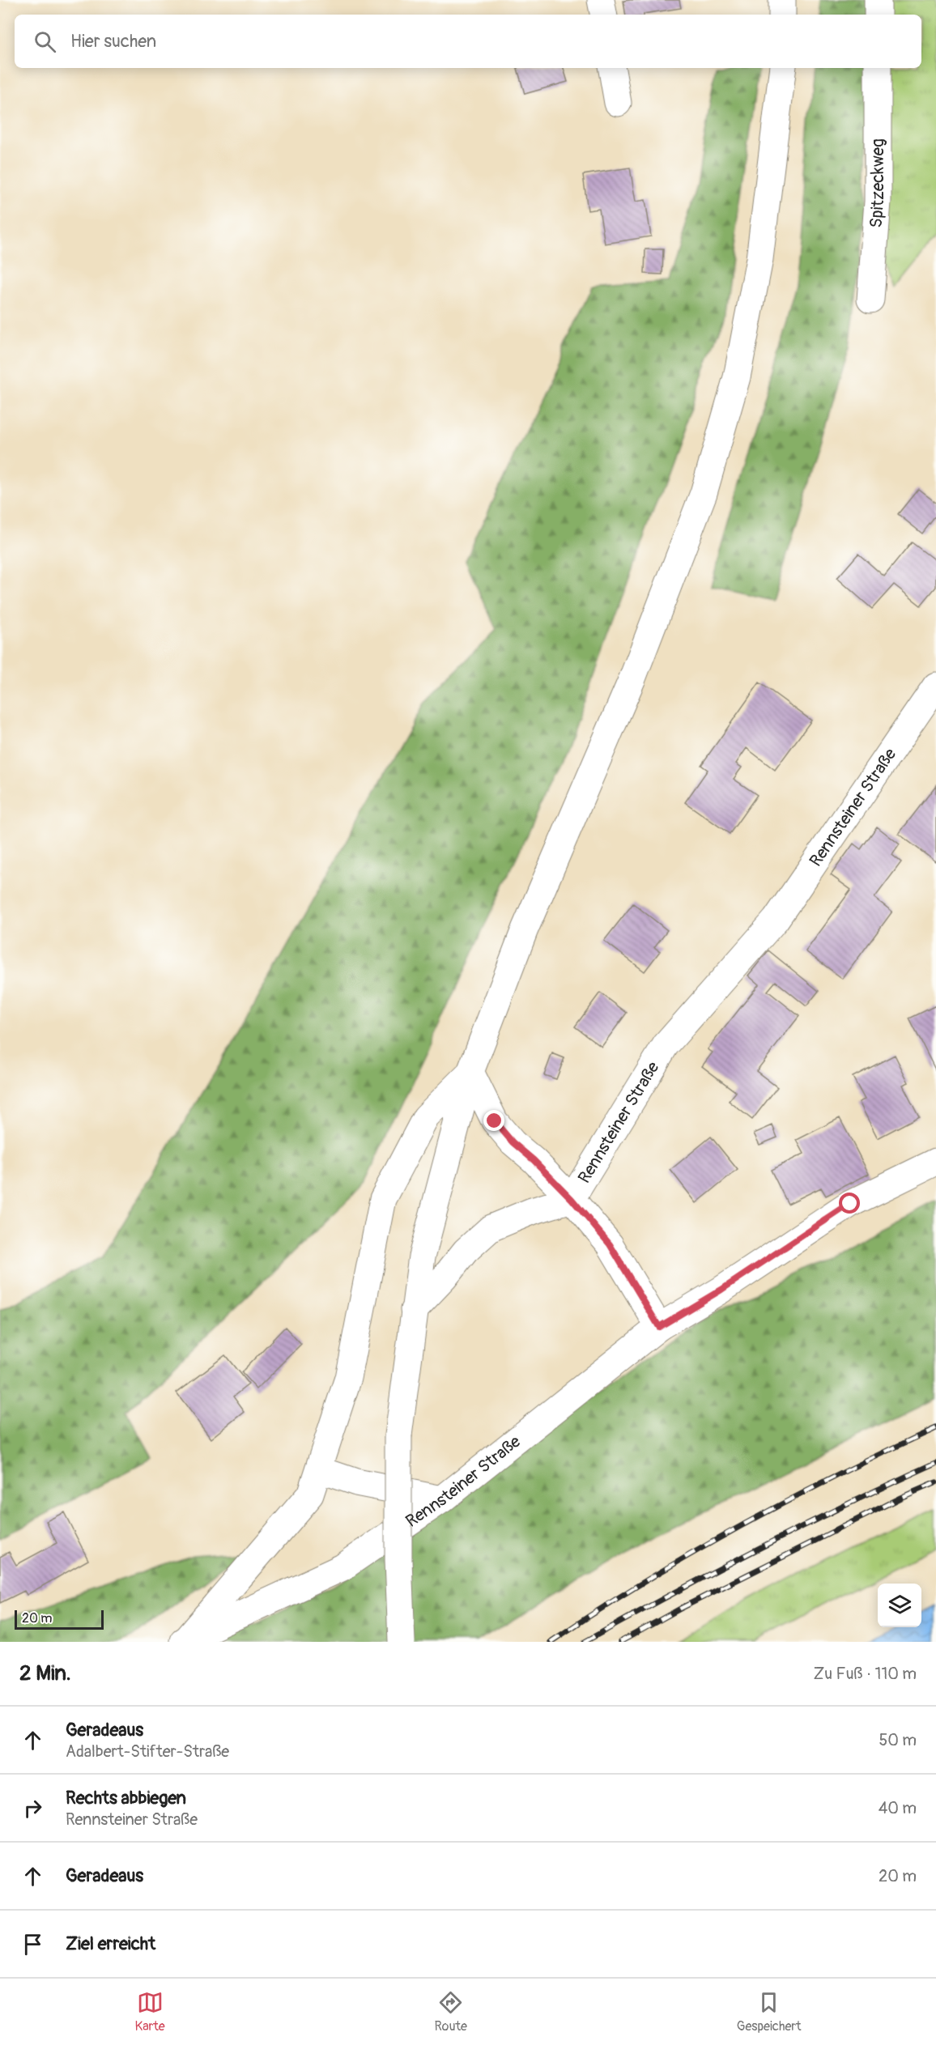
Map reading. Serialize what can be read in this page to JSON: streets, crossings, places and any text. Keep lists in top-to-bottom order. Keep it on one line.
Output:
{"streets":{"main road":["Spitzeckweg","Rennsteiner Straße"]},"scale_bar":"20 m","page":{"search":"Hier suchen","scale":"20 m","heading":["2 Min.","Zu Fuß · 110 m"],"list":[["Geradeaus","Adalbert-Stifter-Straße","50 m"],["Rechts abbiegen","Rennsteiner Straße","40 m"],["Geradeaus","20 m"],"Ziel erreicht"],"nav":["Karte","Route","Gespeichert"]}}
